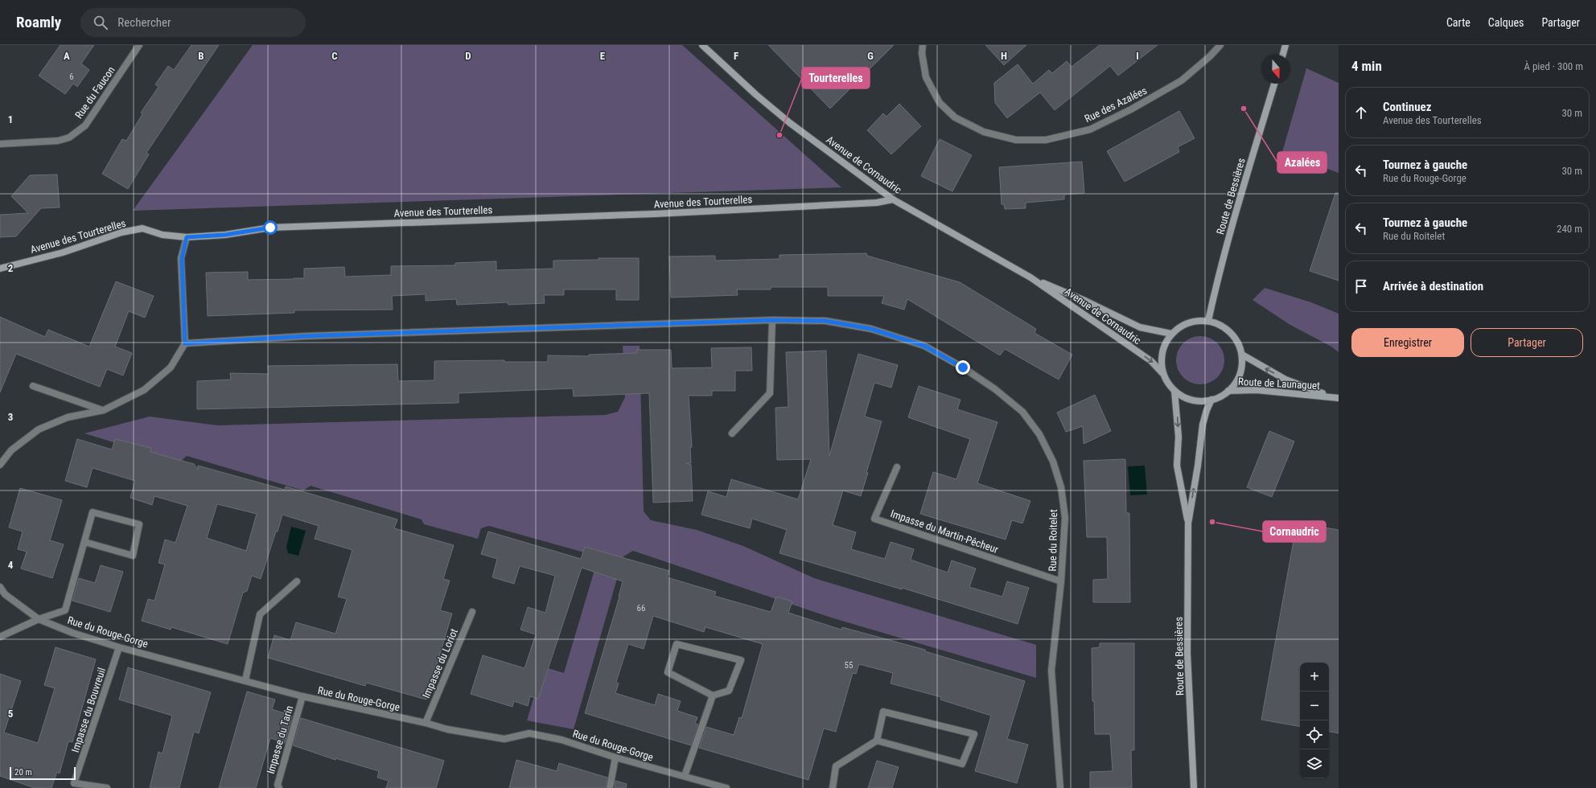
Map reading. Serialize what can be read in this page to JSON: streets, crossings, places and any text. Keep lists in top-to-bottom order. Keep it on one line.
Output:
{"streets":{"street":["Rue du Faucon","Rue des Azalées","Avenue de Cornaudric","Route de Bessières","Avenue des Tourterelles","Route de Launaguet","Impasse du Martin-Pêcheur","Rue du Roitelet","Rue du Rouge-Gorge","Impasse du Loriot","Impasse du Bouvreuil","Impasse du Tarin"]},"crossings":[["Avenue de Cornaudric","Route de Bessières"],["Avenue de Cornaudric","Avenue des Tourterelles"],["Avenue de Cornaudric","Route de Launaguet"],["Route de Bessières","Route de Launaguet"],["Impasse du Martin-Pêcheur","Rue du Roitelet"],["Rue du Rouge-Gorge","Impasse du Loriot"],["Rue du Rouge-Gorge","Impasse du Bouvreuil"],["Rue du Rouge-Gorge","Impasse du Tarin"]],"places":["Azalées","Tourterelles","Cornaudric"],"house_numbers":["6","66","55"],"scale_bar":"20 m","north":"bottom","page":{"header":"Roamly","search":"Rechercher","nav":["Carte","Calques","Partager"],"heading":["4 min","À pied · 300 m"],"list":[["Continuez","Avenue des Tourterelles","30 m"],["Tournez à gauche","Rue du Rouge-Gorge","30 m"],["Tournez à gauche","Rue du Roitelet","240 m"],"Arrivée à destination"],"buttons":["Enregistrer","Partager"],"map_buttons":["+","−"],"scale":"20 m"},"grid":{"columns":["A","B","C","D","E","F","G","H","I"],"rows":["1","2","3","4","5"]}}
